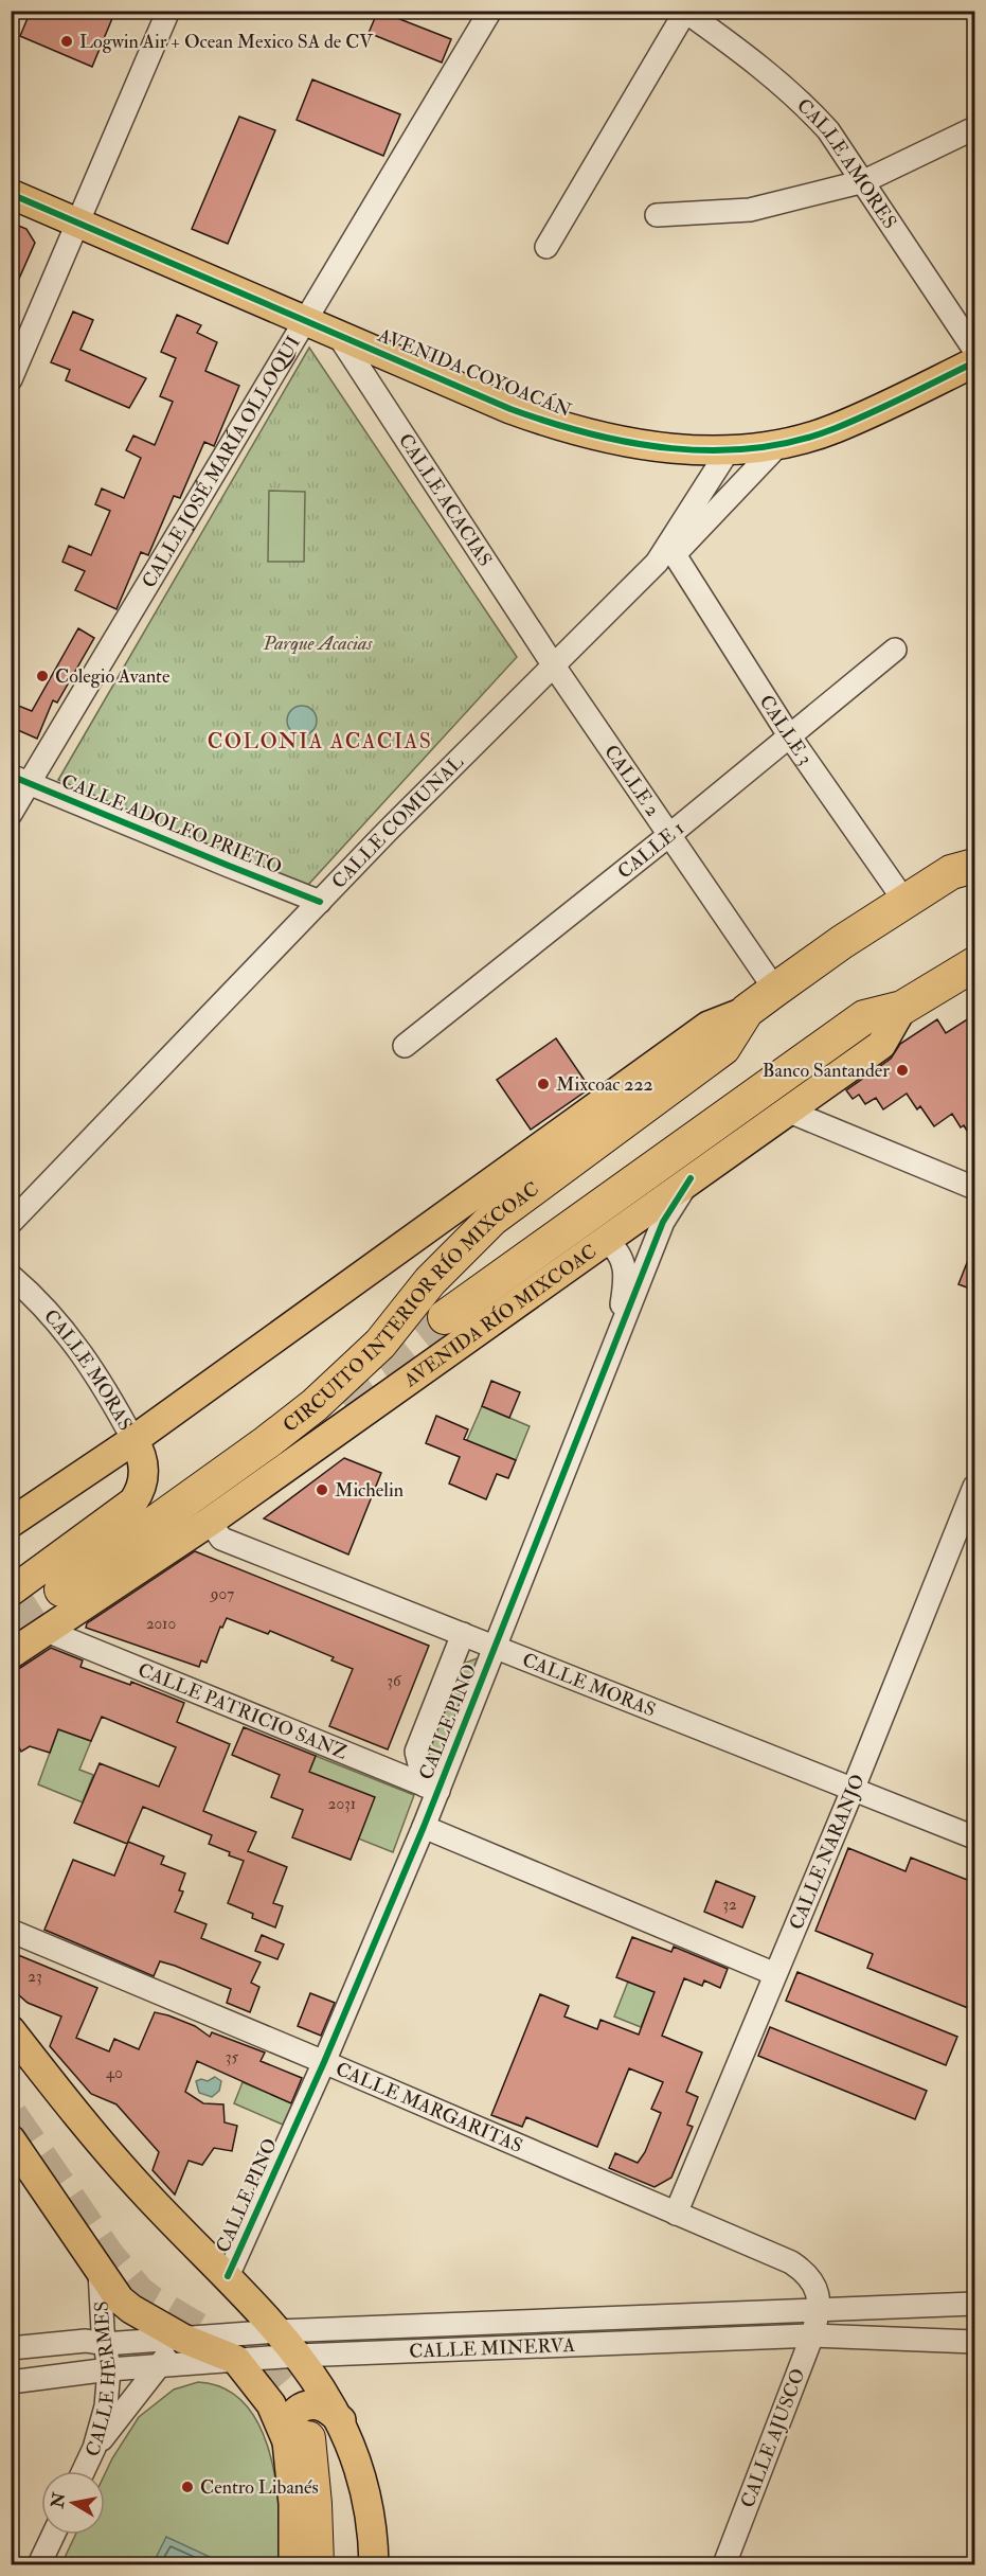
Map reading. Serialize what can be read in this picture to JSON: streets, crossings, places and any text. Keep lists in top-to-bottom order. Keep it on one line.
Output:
{"streets":{"highway":["CIRCUITO INTERIOR RÍO MIXCOAC","AVENIDA RÍO MIXCOAC"],"main road":["AVENIDA COYOACÁN"],"street":["CALLE AMORES","CALLE JOSÉ MARÍA OLLOQUI","CALLE ACACIAS","CALLE 3","CALLE 2","CALLE COMUNAL","CALLE ADOLFO PRIETO","CALLE 1","CALLE MORAS","CALLE PATRICIO SANZ","CALLE PINO","CALLE NARANJO","CALLE MARGARITAS","CALLE MINERVA","CALLE HERMES","CALLE AJUSCO"]},"crossings":[["AVENIDA COYOACÁN","CALLE JOSÉ MARÍA OLLOQUI"],["AVENIDA COYOACÁN","CALLE ACACIAS"],["AVENIDA COYOACÁN","CALLE COMUNAL"],["CALLE JOSÉ MARÍA OLLOQUI","CALLE ADOLFO PRIETO"],["CALLE ACACIAS","CALLE 2"],["CALLE ACACIAS","CALLE COMUNAL"],["CALLE 3","CALLE COMUNAL"],["CALLE 3","CALLE 1"],["CALLE 2","CALLE COMUNAL"],["CALLE 2","CALLE 1"],["CALLE COMUNAL","CALLE ADOLFO PRIETO"],["CIRCUITO INTERIOR RÍO MIXCOAC","AVENIDA RÍO MIXCOAC"],["AVENIDA RÍO MIXCOAC","CALLE MORAS"],["AVENIDA RÍO MIXCOAC","CALLE PATRICIO SANZ"],["AVENIDA RÍO MIXCOAC","CALLE PINO"],["CALLE MORAS","CALLE PINO"],["CALLE MORAS","CALLE NARANJO"],["CALLE PATRICIO SANZ","CALLE PINO"],["CALLE PINO","CALLE MARGARITAS"],["CALLE NARANJO","CALLE MARGARITAS"],["CALLE MARGARITAS","CALLE MINERVA"],["CALLE MARGARITAS","CALLE AJUSCO"],["CALLE MINERVA","CALLE HERMES"],["CALLE MINERVA","CALLE AJUSCO"]],"districts":["COLONIA ACACIAS"],"parks":["Parque Acacias"],"places":["Logwin Air + Ocean Mexico SA de CV","Colegio Avante","Banco Santander","Mixcoac 222","Michelin","Centro Libanés"],"house_numbers":["907","2010","36","2031","32","23","35","40"],"north":"left"}
